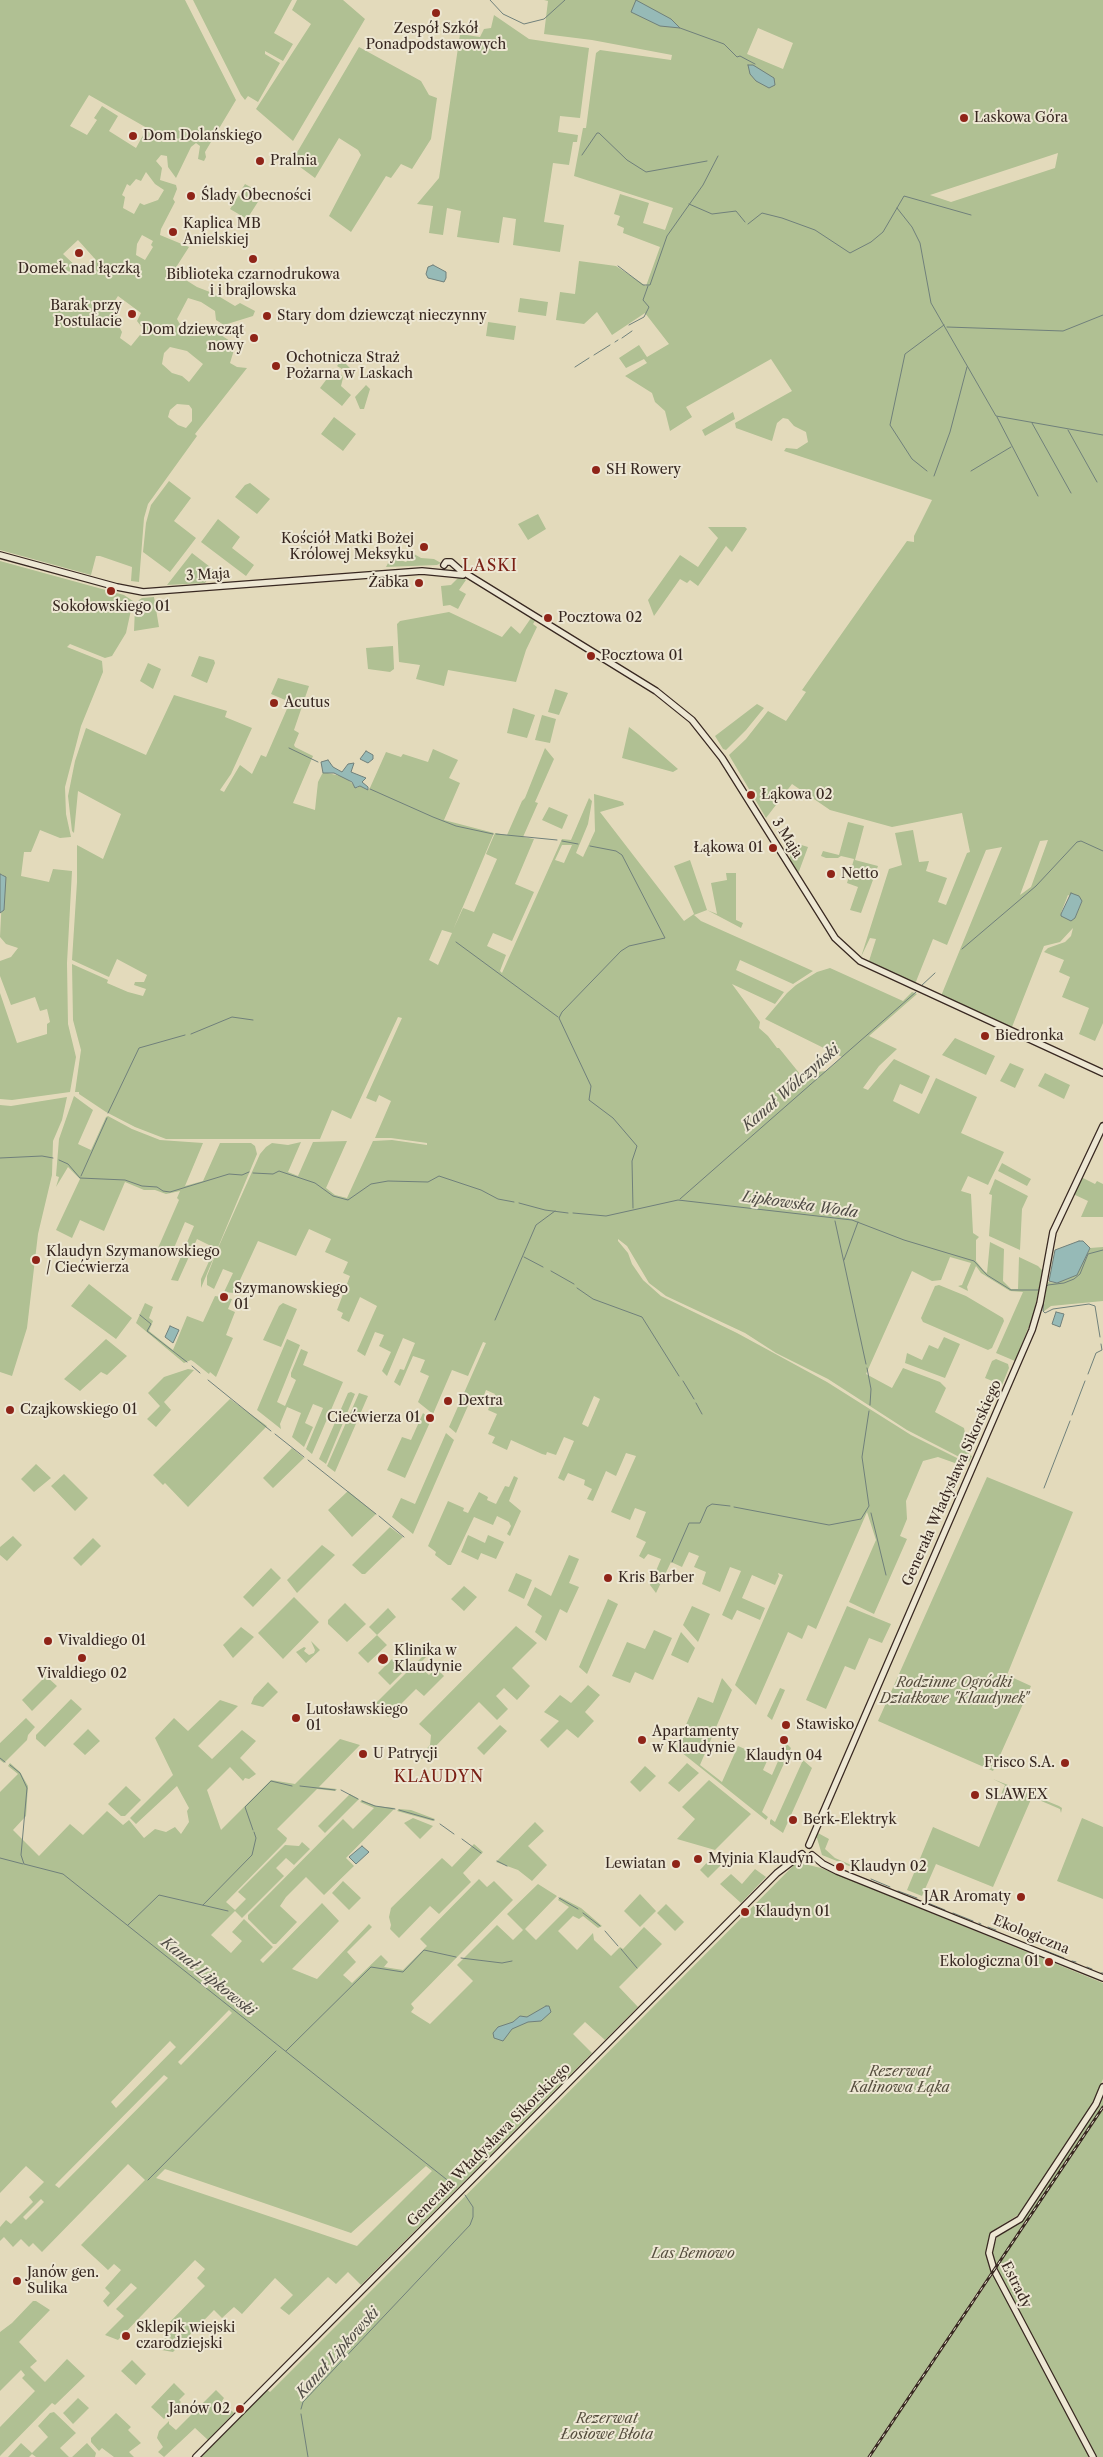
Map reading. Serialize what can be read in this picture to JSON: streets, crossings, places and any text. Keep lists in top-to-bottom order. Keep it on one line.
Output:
{"streets":{"main road":["3 Maja","Generała Władysława Sikorskiego","Ekologiczna","Estrady"]},"crossings":[["Generała Władysława Sikorskiego","Ekologiczna"]],"districts":["LASKI","KLAUDYN"],"water":["Kanał Wólczyński","Lipkowska Woda","Kanał Lipkowski"],"parks":["Rodzinne Ogródki Działkowe \"Klaudynek\"","Rezerwat Kalinowa Łąka","Las Bemowo","Rezerwat Łosiowe Błota"],"places":["Zespół Szkół Ponadpodstawowych","Laskowa Góra","Dom Dolańskiego","Pralnia","Ślady Obecności","Kaplica MB Anielskiej","Domek nad łączką","Biblioteka czarnodrukowa i i brajlowska","Barak przy Postulacie","Stary dom dziewcząt nieczynny","Dom dziewcząt nowy","Ochotnicza Straż Pożarna w Laskach","SH Rowery","Kościół Matki Bożej Królowej Meksyku","Żabka","Sokołowskiego 01","Pocztowa 02","Pocztowa 01","Acutus","Łąkowa 02","Łąkowa 01","Netto","Biedronka","Klaudyn Szymanowskiego / Ciećwierza","Szymanowskiego 01","Dextra","Czajkowskiego 01","Ciećwierza 01","Kris Barber","Vivaldiego 01","Vivaldiego 02","Klinika w Klaudynie","Lutosławskiego 01","Stawisko","Apartamenty w Klaudynie","Klaudyn 04","U Patrycji","Frisco S.A.","SLAWEX","Berk-Elektryk","Myjnia Klaudyn","Lewiatan","Klaudyn 02","JAR Aromaty","Klaudyn 01","Ekologiczna 01","Janów gen. Sulika","Sklepik wiejski czarodziejski","Janów 02"]}
